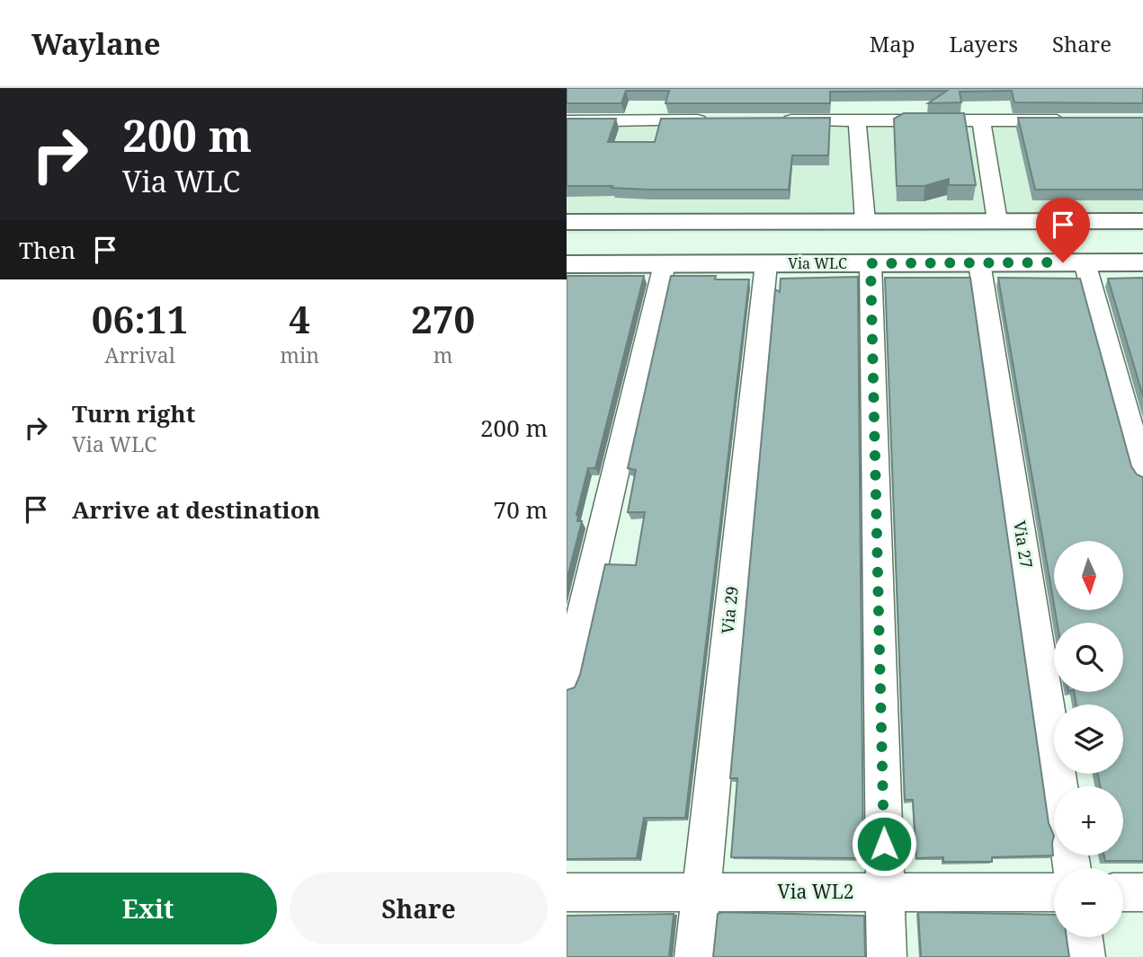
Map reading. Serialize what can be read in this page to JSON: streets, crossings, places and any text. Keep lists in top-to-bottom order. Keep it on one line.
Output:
{"streets":{"street":["Via WLC","Via 27","Via 29","Via WL2"]},"crossings":[["Via WLC","Via 27"],["Via WLC","Via 29"],["Via 29","Via WL2"]],"north":"bottom","page":{"header":"Waylane","nav":["Map","Layers","Share"],"turn":["200 m","Via WLC"],"then":"Then","eta":["06:11","Arrival","4","min","270","m"],"list":[{"name":"Turn right","note":"Via WLC","value":"200 m"},{"name":"Arrive at destination","value":"70 m"}],"map_buttons":["+","−"],"buttons":["Exit","Share"]}}
